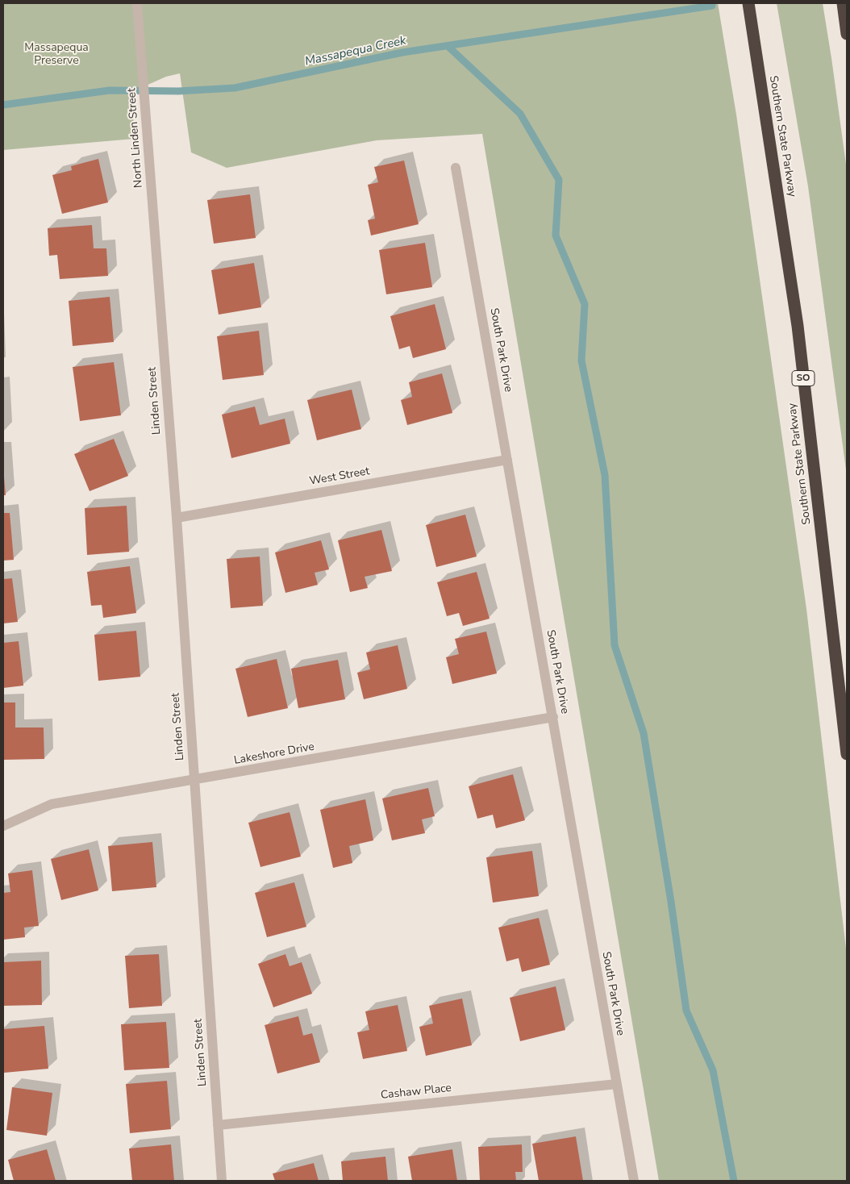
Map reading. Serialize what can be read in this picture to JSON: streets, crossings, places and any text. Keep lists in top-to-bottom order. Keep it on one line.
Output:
{"streets":{"highway":["Southern State Parkway","SO"],"street":["North Linden Street","South Park Drive","Linden Street","West Street","Lakeshore Drive","Cashaw Place"]},"crossings":[["North Linden Street","Linden Street"],["South Park Drive","West Street"],["South Park Drive","Lakeshore Drive"],["South Park Drive","Cashaw Place"],["Linden Street","West Street"],["Linden Street","Lakeshore Drive"],["Linden Street","Cashaw Place"]],"water":["Massapequa Creek"],"parks":["Massapequa Preserve"]}
